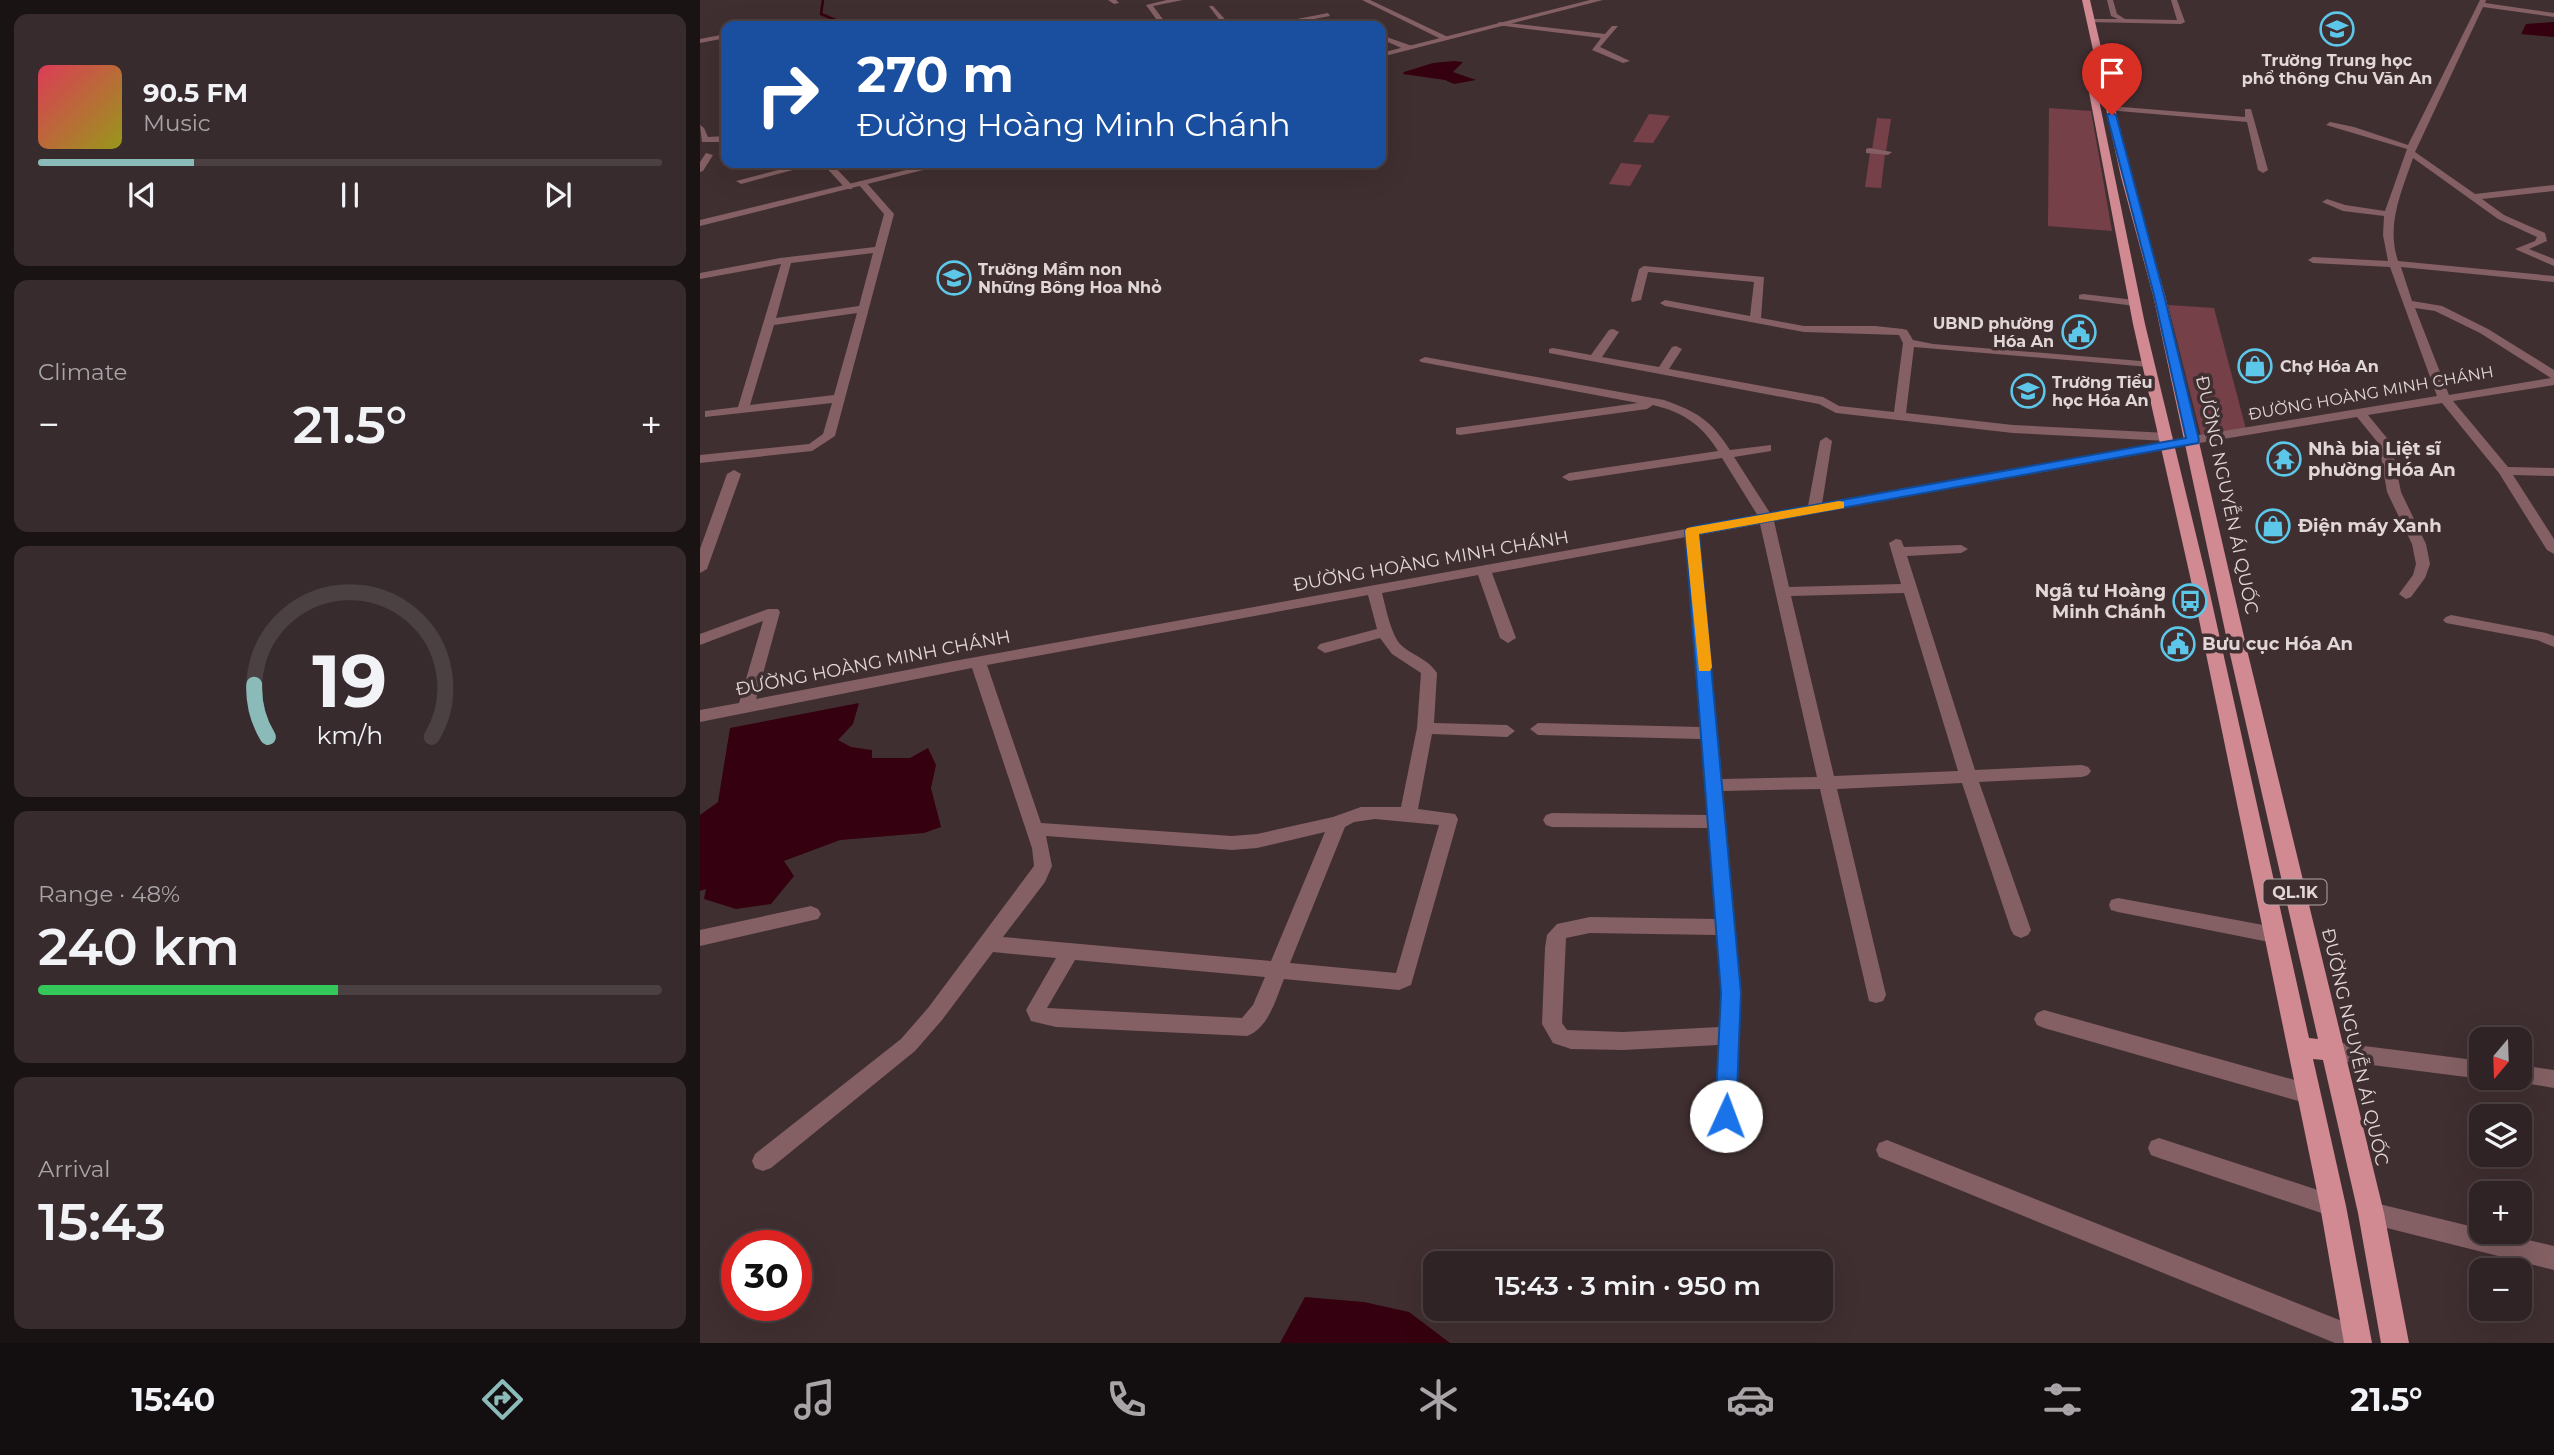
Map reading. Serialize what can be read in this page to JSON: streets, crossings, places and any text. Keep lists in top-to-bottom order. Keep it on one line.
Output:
{"streets":{"main road":["ĐƯỜNG NGUYỄN ÁI QUỐC","QL.1K"],"street":["ĐƯỜNG HOÀNG MINH CHÁNH"]},"crossings":[["ĐƯỜNG HOÀNG MINH CHÁNH","ĐƯỜNG NGUYỄN ÁI QUỐC"],["ĐƯỜNG HOÀNG MINH CHÁNH","QL.1K"],["ĐƯỜNG NGUYỄN ÁI QUỐC","QL.1K"]],"places":{"school or university":["Trường Trung học phổ thông Chu Văn An","Trường Mầm non Những Bông Hoa Nhỏ","Trường Tiểu học Hóa An"],"public building":["UBND phường Hóa An","Bưu cục Hóa An"],"shop":["Chợ Hóa An","Điện máy Xanh"],"temple":["Nhà bia Liệt sĩ phường Hóa An"],"bus stop":["Ngã tư Hoàng Minh Chánh"]},"north":"bottom","page":{"turn":["270 m","Đường Hoàng Minh Chánh"],"song":["90.5 FM","Music"],"tile":["Climate",["Range · 48%","240 km"],["Arrival","15:43"]],"heat":["−","21.5°","+"],"map_buttons":["+","−"],"limit":"30","trip":"15:43 · 3 min · 950 m","tabs":["15:40","21.5°"],"gauge":["19","km/h"]}}
